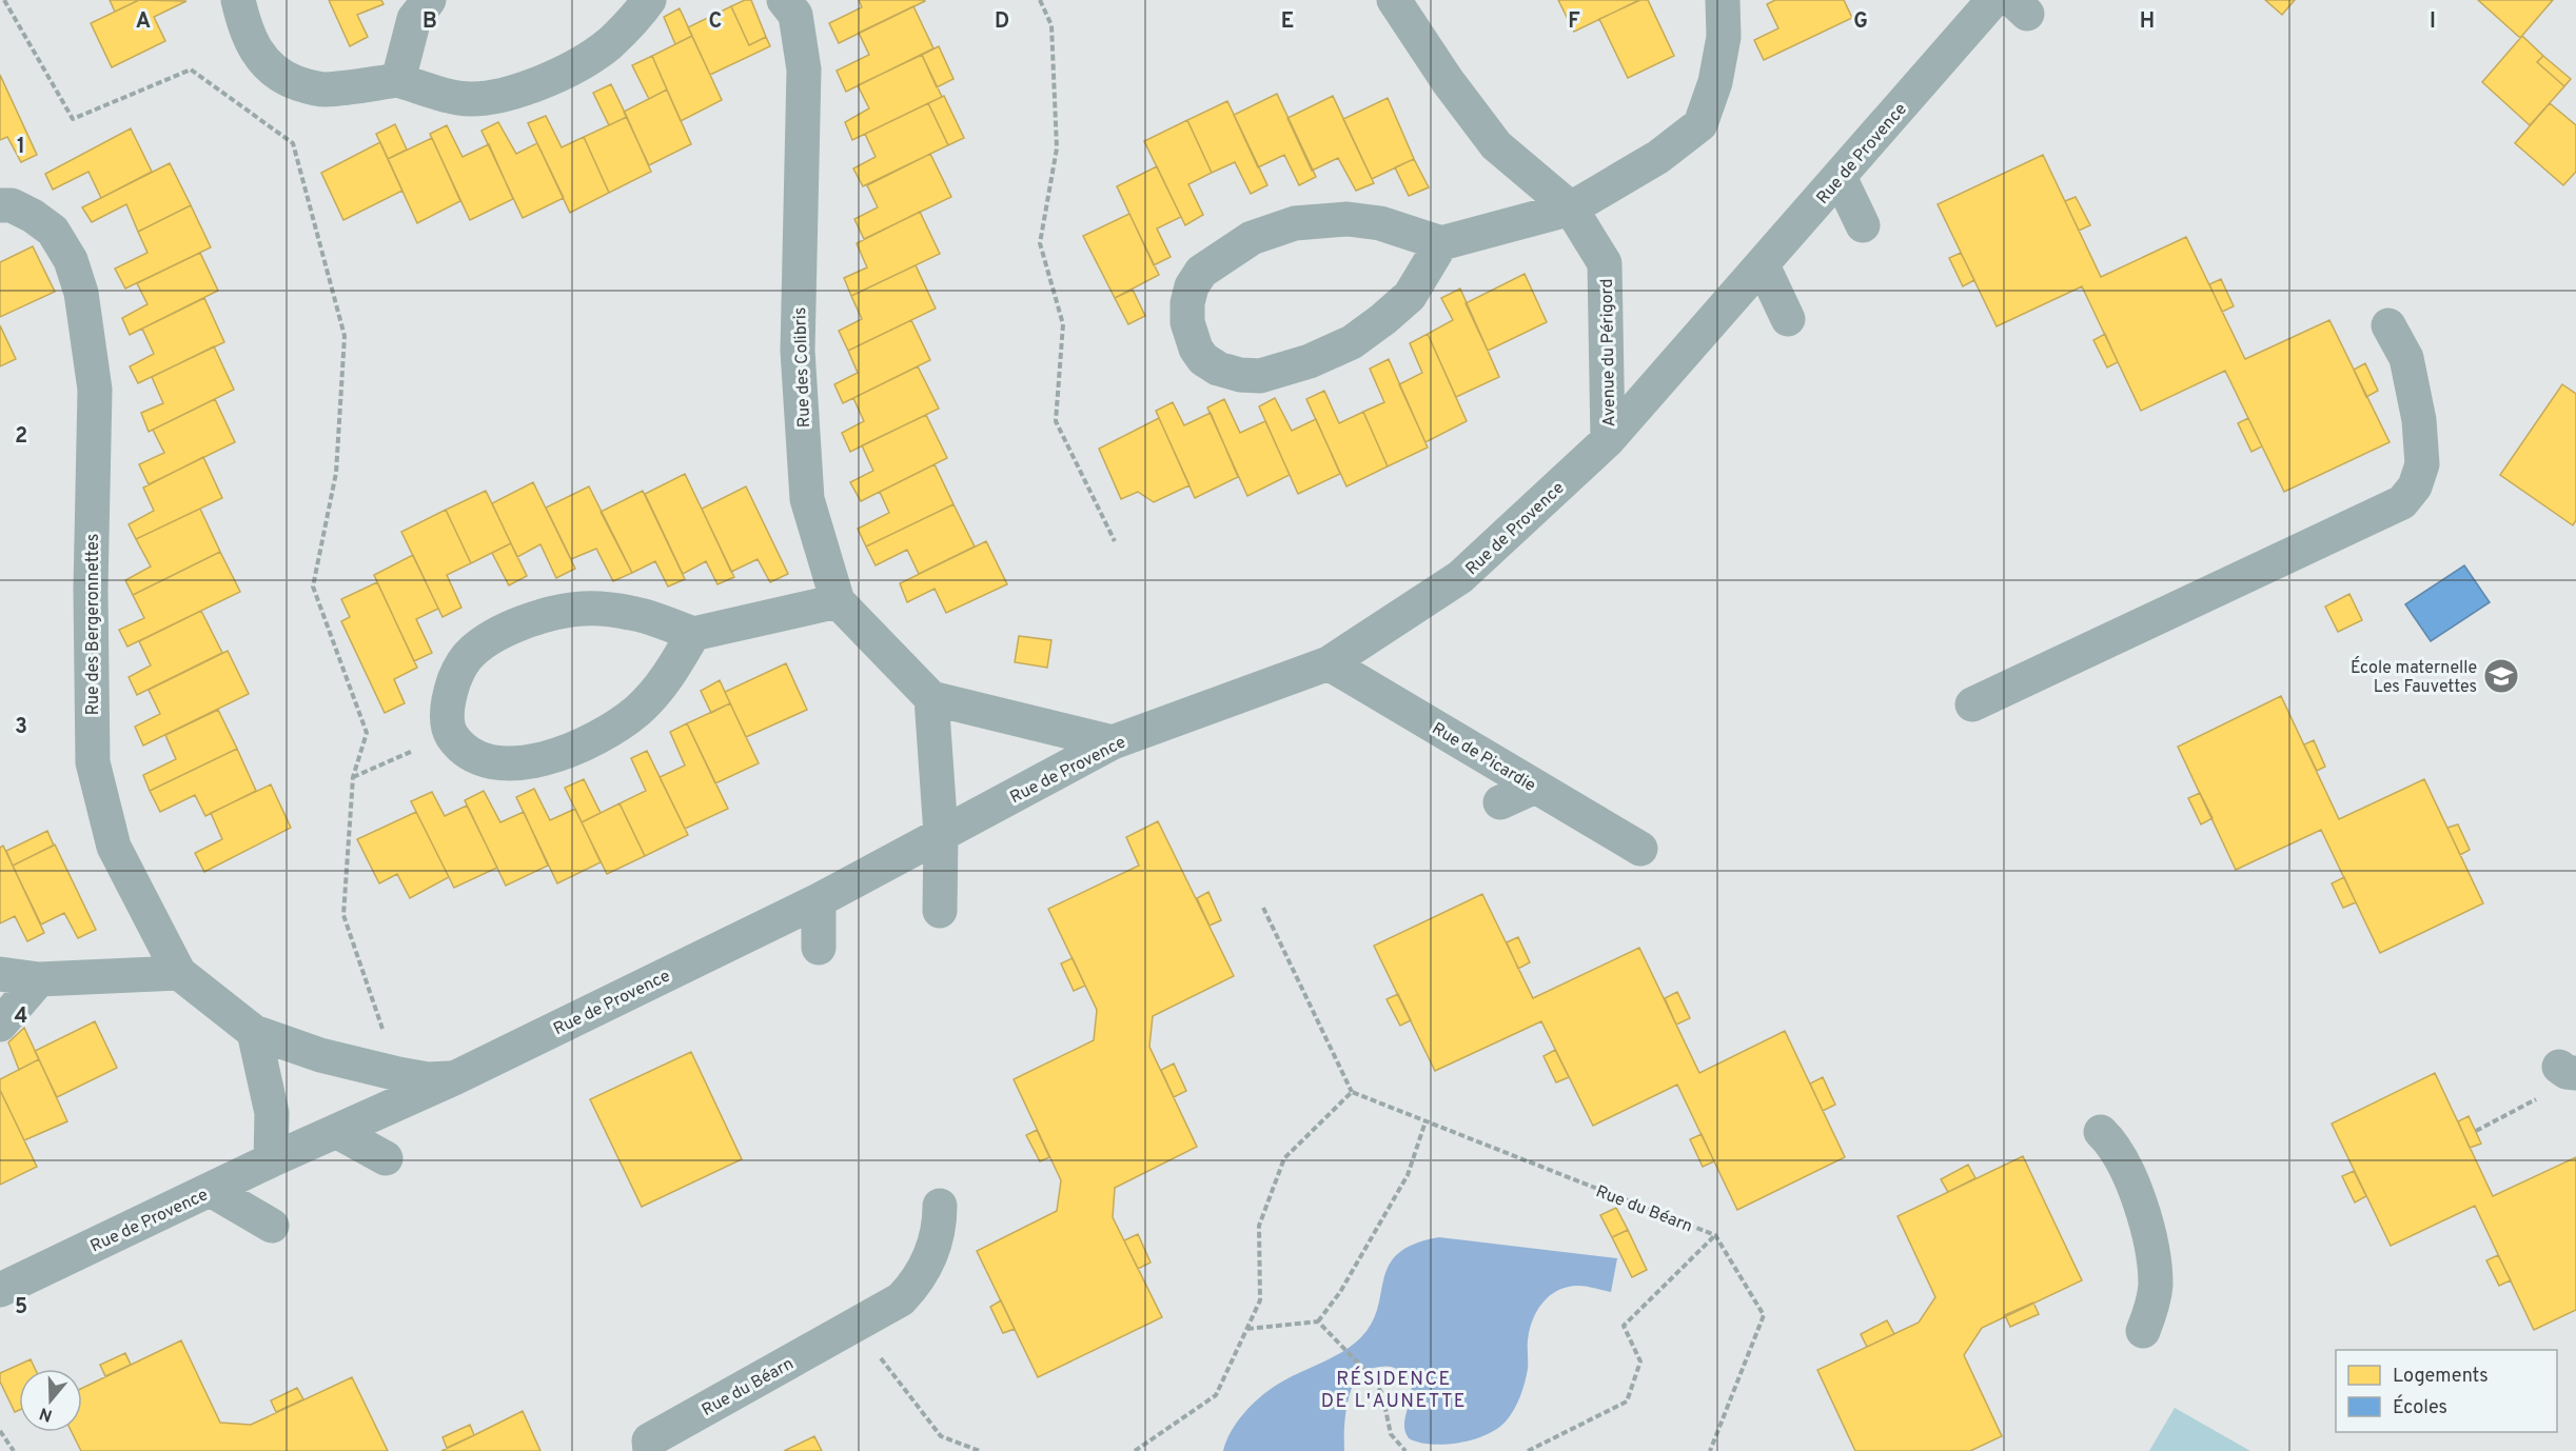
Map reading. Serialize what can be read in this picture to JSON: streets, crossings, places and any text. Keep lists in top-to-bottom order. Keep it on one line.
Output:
{"streets":{"street":["Rue de Provence","Avenue du Périgord","Rue des Colibris","Rue des Bergeronnettes","Rue de Picardie","Rue du Béarn"]},"crossings":[["Rue de Provence","Avenue du Périgord"],["Rue de Provence","Rue des Bergeronnettes"],["Rue de Provence","Rue de Picardie"]],"districts":["RÉSIDENCE DE L'AUNETTE"],"places":{"school or university":["École maternelle Les Fauvettes"]},"legend":["Logements","Écoles"],"north":"bottom","grid":{"columns":["A","B","C","D","E","F","G","H","I"],"rows":["1","2","3","4","5"]}}
